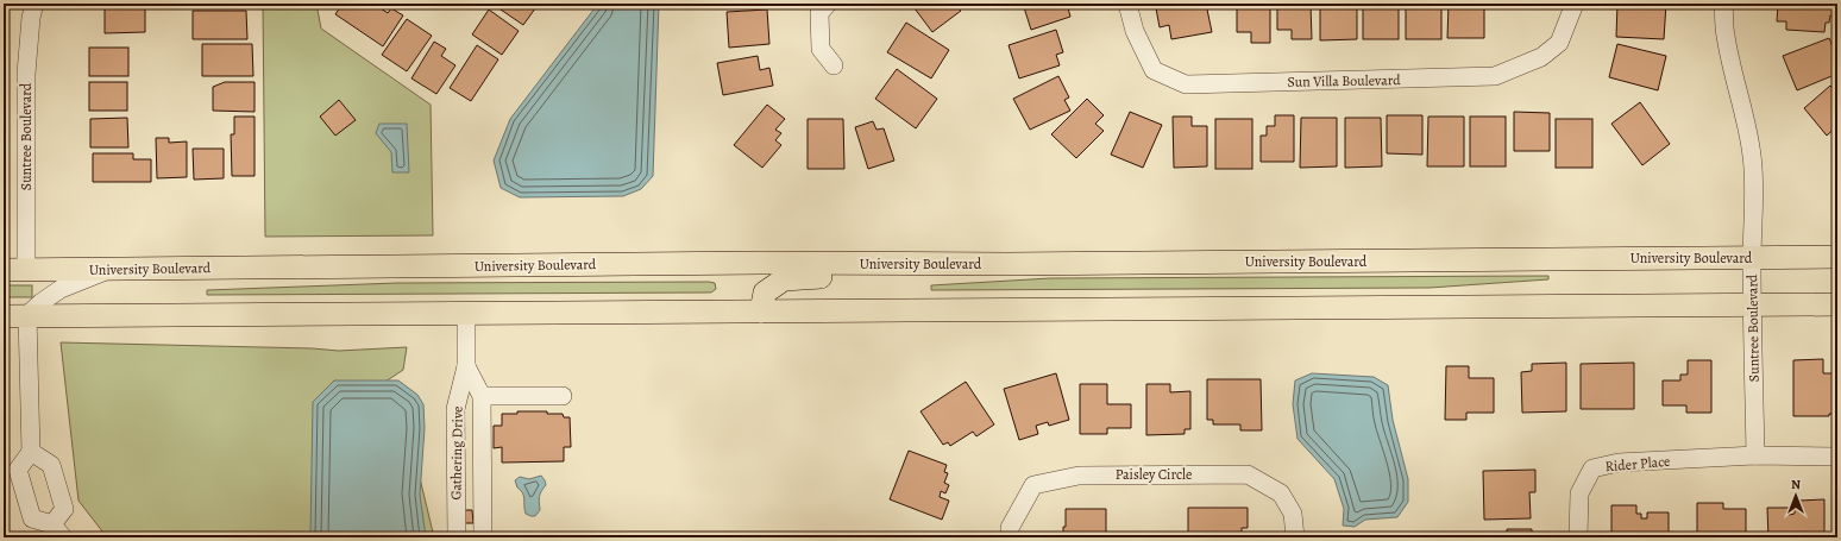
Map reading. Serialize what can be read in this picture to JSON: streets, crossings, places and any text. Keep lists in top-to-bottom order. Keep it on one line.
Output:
{"streets":{"main road":["University Boulevard"],"street":["Sun Villa Boulevard","Suntree Boulevard","Gathering Drive","Rider Place","Paisley Circle"]},"crossings":[["Suntree Boulevard","University Boulevard"],["Suntree Boulevard","Rider Place"]],"north":"top"}
